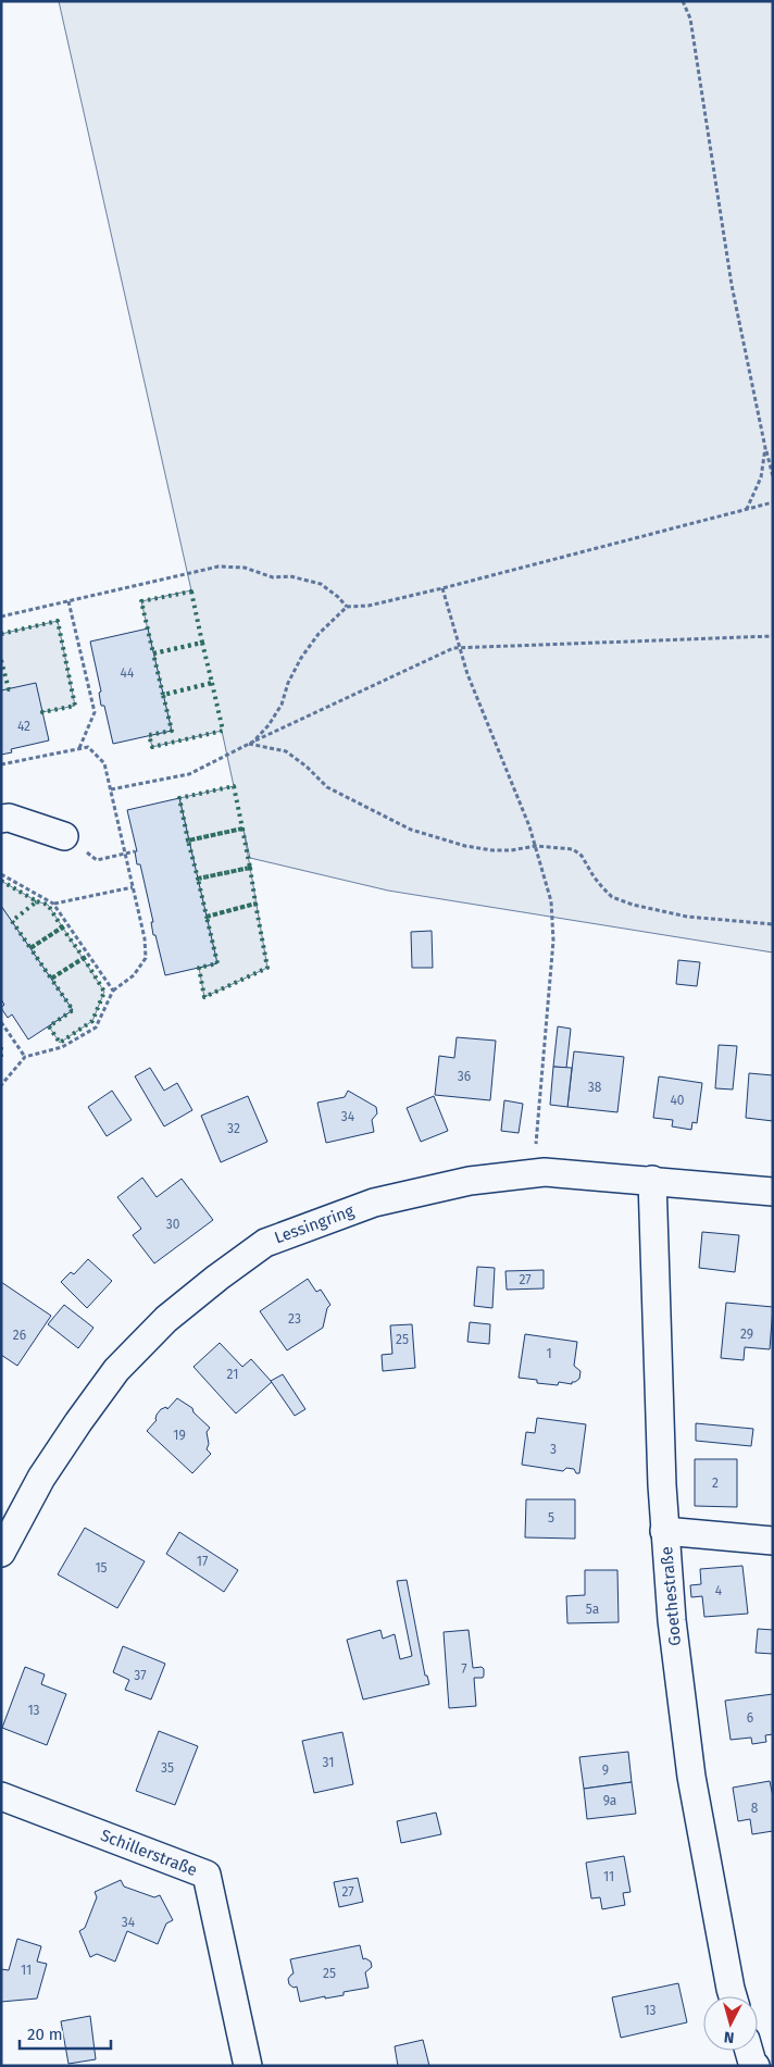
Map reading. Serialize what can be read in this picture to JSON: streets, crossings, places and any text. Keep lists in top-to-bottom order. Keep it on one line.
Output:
{"streets":{"street":["Lessingring","Goethestraße","Schillerstraße"]},"crossings":[["Lessingring","Goethestraße"]],"house_numbers":["44","42","36","38","40","34","32","30","27","23","29","26","25","1","21","19","3","2","5","17","15","4","5a","7","37","13","6","31","35","9","9a","8","11","27","34","11","25","13"],"scale_bar":"20 m","north":"bottom"}
